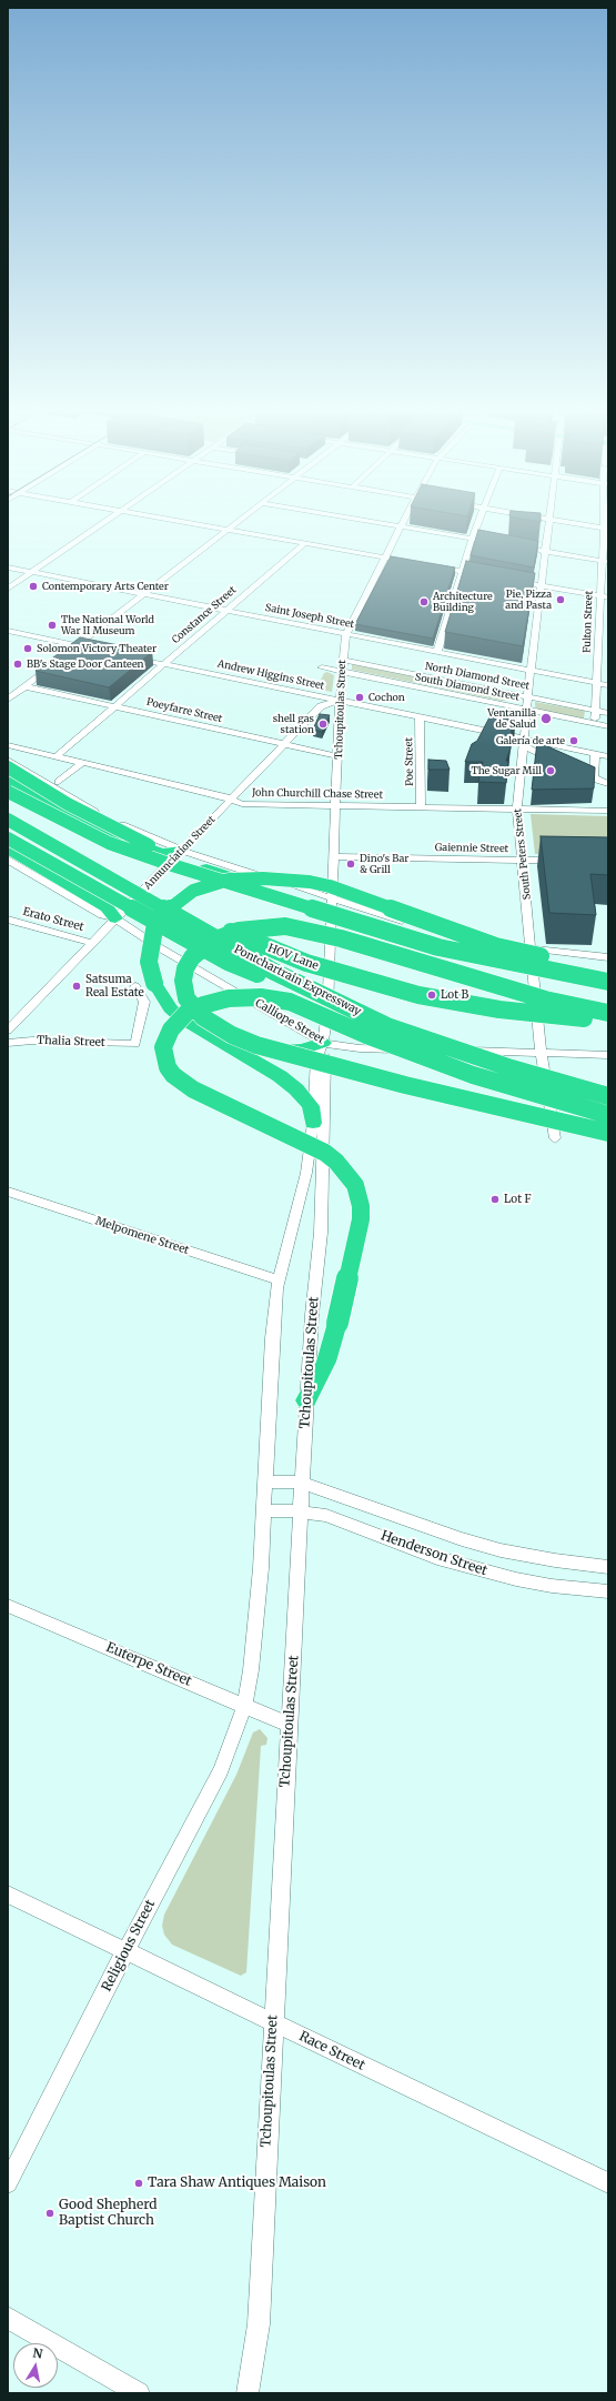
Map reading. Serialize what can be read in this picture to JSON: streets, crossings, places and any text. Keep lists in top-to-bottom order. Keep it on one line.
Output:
{"streets":{"highway":["HOV Lane","Pontchartrain Expressway"],"street":["Constance Street","Saint Joseph Street","Fulton Street","Andrew Higgins Street","North Diamond Street","South Diamond Street","Tchoupitoulas Street","Poeyfarre Street","Poe Street","John Churchill Chase Street","Gaiennie Street","Annunciation Street","South Peters Street","Erato Street","Calliope Street","Thalia Street","Melpomene Street","Henderson Street","Euterpe Street","Religious Street","Race Street"]},"crossings":[["Constance Street","Saint Joseph Street"],["Constance Street","Andrew Higgins Street"],["Constance Street","Poeyfarre Street"],["Constance Street","John Churchill Chase Street"],["Saint Joseph Street","Fulton Street"],["Saint Joseph Street","Tchoupitoulas Street"],["Saint Joseph Street","South Peters Street"],["Fulton Street","North Diamond Street"],["Fulton Street","South Diamond Street"],["Andrew Higgins Street","Tchoupitoulas Street"],["Andrew Higgins Street","Poe Street"],["Andrew Higgins Street","Annunciation Street"],["Andrew Higgins Street","South Peters Street"],["North Diamond Street","Tchoupitoulas Street"],["North Diamond Street","South Peters Street"],["South Diamond Street","Tchoupitoulas Street"],["South Diamond Street","South Peters Street"],["Tchoupitoulas Street","Poeyfarre Street"],["Tchoupitoulas Street","John Churchill Chase Street"],["Tchoupitoulas Street","Gaiennie Street"],["Tchoupitoulas Street","Annunciation Street"],["Tchoupitoulas Street","Calliope Street"],["Tchoupitoulas Street","Melpomene Street"],["Tchoupitoulas Street","Henderson Street"],["Tchoupitoulas Street","Euterpe Street"],["Tchoupitoulas Street","Religious Street"],["Tchoupitoulas Street","Race Street"],["Poeyfarre Street","Annunciation Street"],["Poe Street","John Churchill Chase Street"],["John Churchill Chase Street","Annunciation Street"],["John Churchill Chase Street","South Peters Street"],["Gaiennie Street","South Peters Street"],["Annunciation Street","Erato Street"],["Annunciation Street","Calliope Street"],["Annunciation Street","Thalia Street"],["South Peters Street","Calliope Street"],["Euterpe Street","Religious Street"],["Religious Street","Race Street"]],"places":["Contemporary Arts Center","Pie, Pizza and Pasta","Architecture Building","The National World War II Museum","Solomon Victory Theater","BB's Stage Door Canteen","Cochon","Ventanilla de Salud","shell gas station","Galería de arte","The Sugar Mill","Dino's Bar & Grill","Satsuma Real Estate","Lot B","Lot F","Tara Shaw Antiques Maison","Good Shepherd Baptist Church"],"north":"top"}
